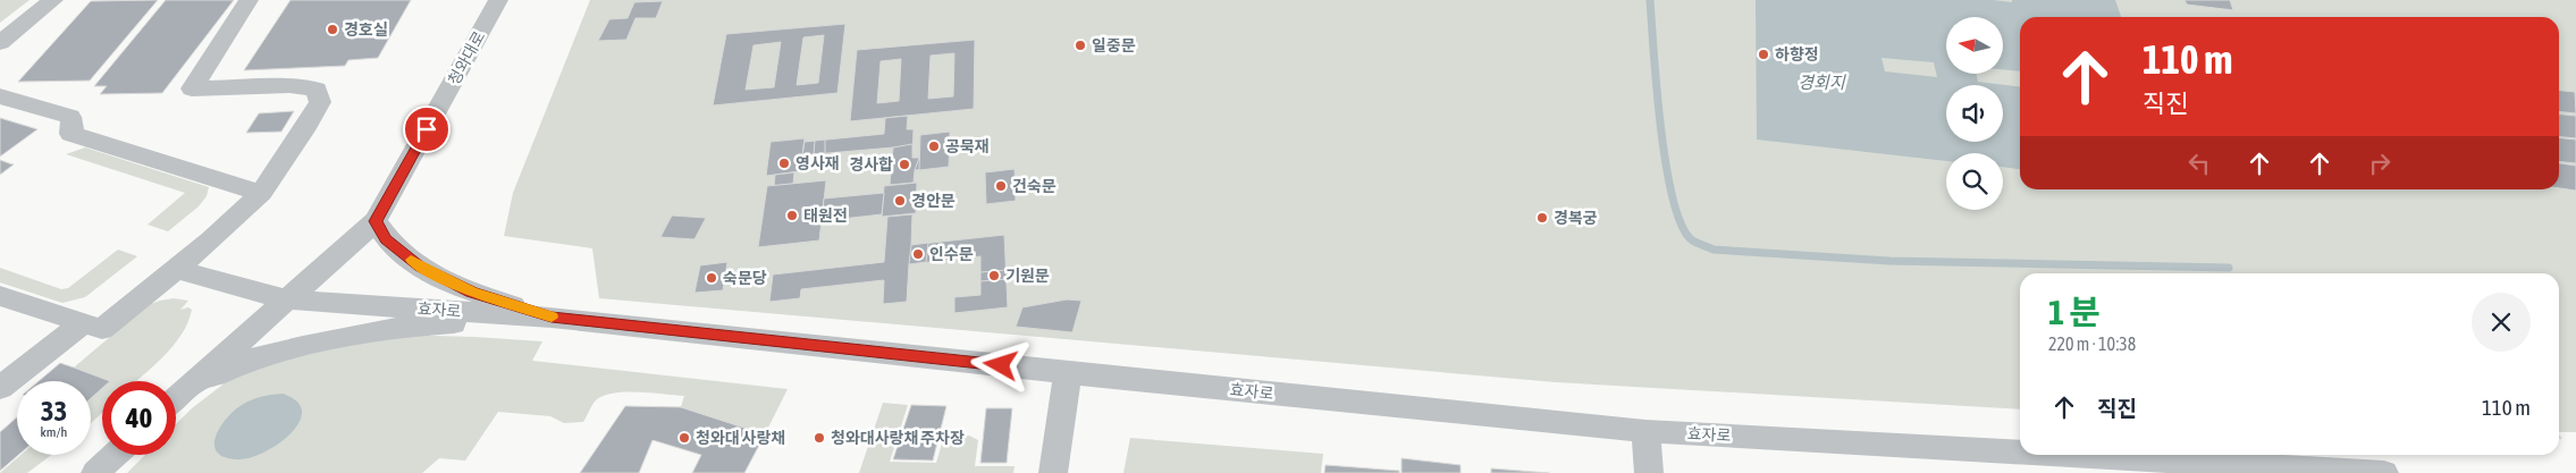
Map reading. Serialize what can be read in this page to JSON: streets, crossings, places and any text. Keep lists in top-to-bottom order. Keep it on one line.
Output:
{"streets":{"street":["청와대로","효자로"]},"crossings":[["청와대로","효자로"]],"water":["경회지"],"places":["경호실","일중문","하향정","공묵재","영사재","경사합","건숙문","경안문","태원전","경복궁","인수문","기원문","숙문당","청와대 사랑채","청와대사랑채 주차장"],"north":"left","page":{"turn":["110 m","직진"],"heading":["1 분","220 m · 10:38"],"list":[{"name":"직진","value":"110 m"}],"speed":"33 km/h","limit":"40"}}
